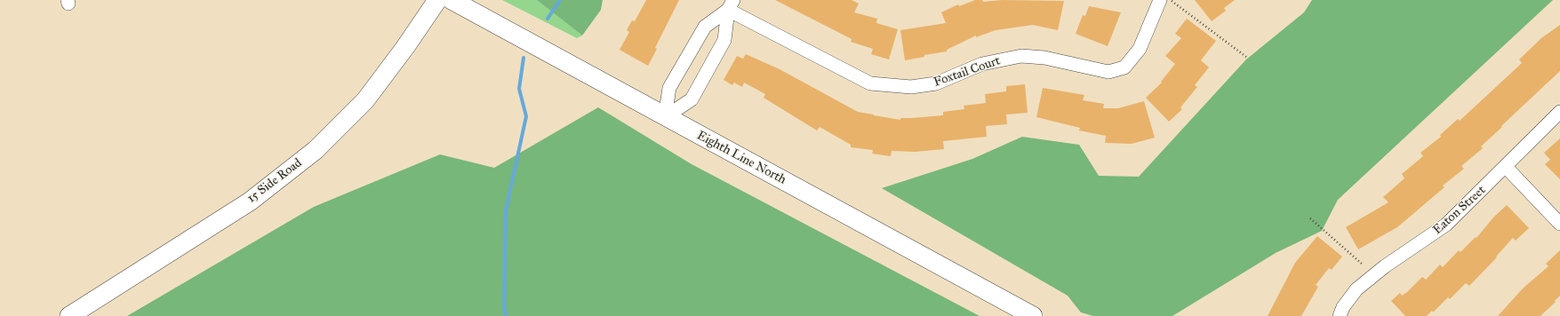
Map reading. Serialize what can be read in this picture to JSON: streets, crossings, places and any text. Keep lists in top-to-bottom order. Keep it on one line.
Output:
{"streets":{"street":["Foxtail Court","Eighth Line North","15 Side Road","Eaton Street"]}}
